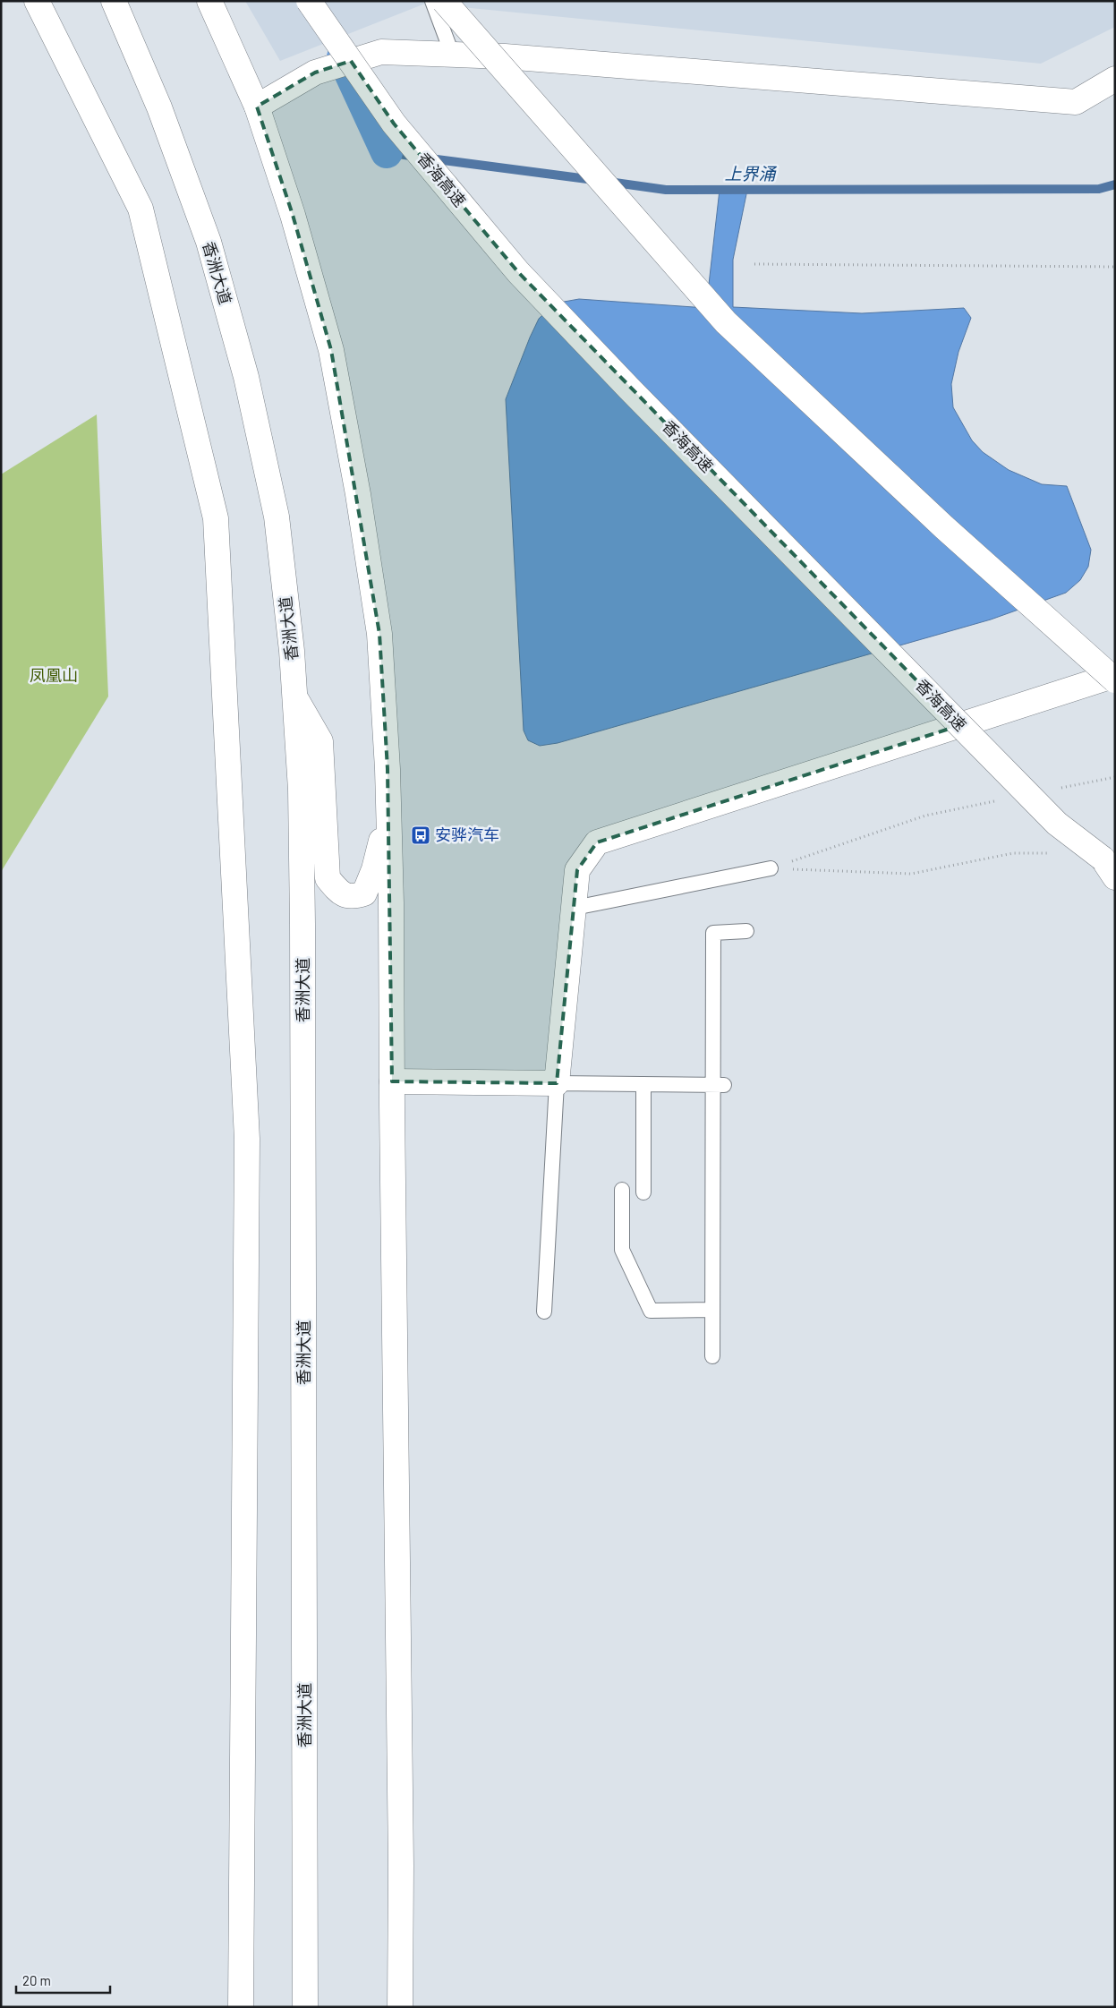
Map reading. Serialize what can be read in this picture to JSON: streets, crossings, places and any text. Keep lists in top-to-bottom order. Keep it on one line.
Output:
{"streets":{"main road":["香海高速","香洲大道"]},"water":["上界涌"],"parks":["凤凰山"],"places":{"bus stop":["安骅汽车"]},"scale_bar":"20 m"}
